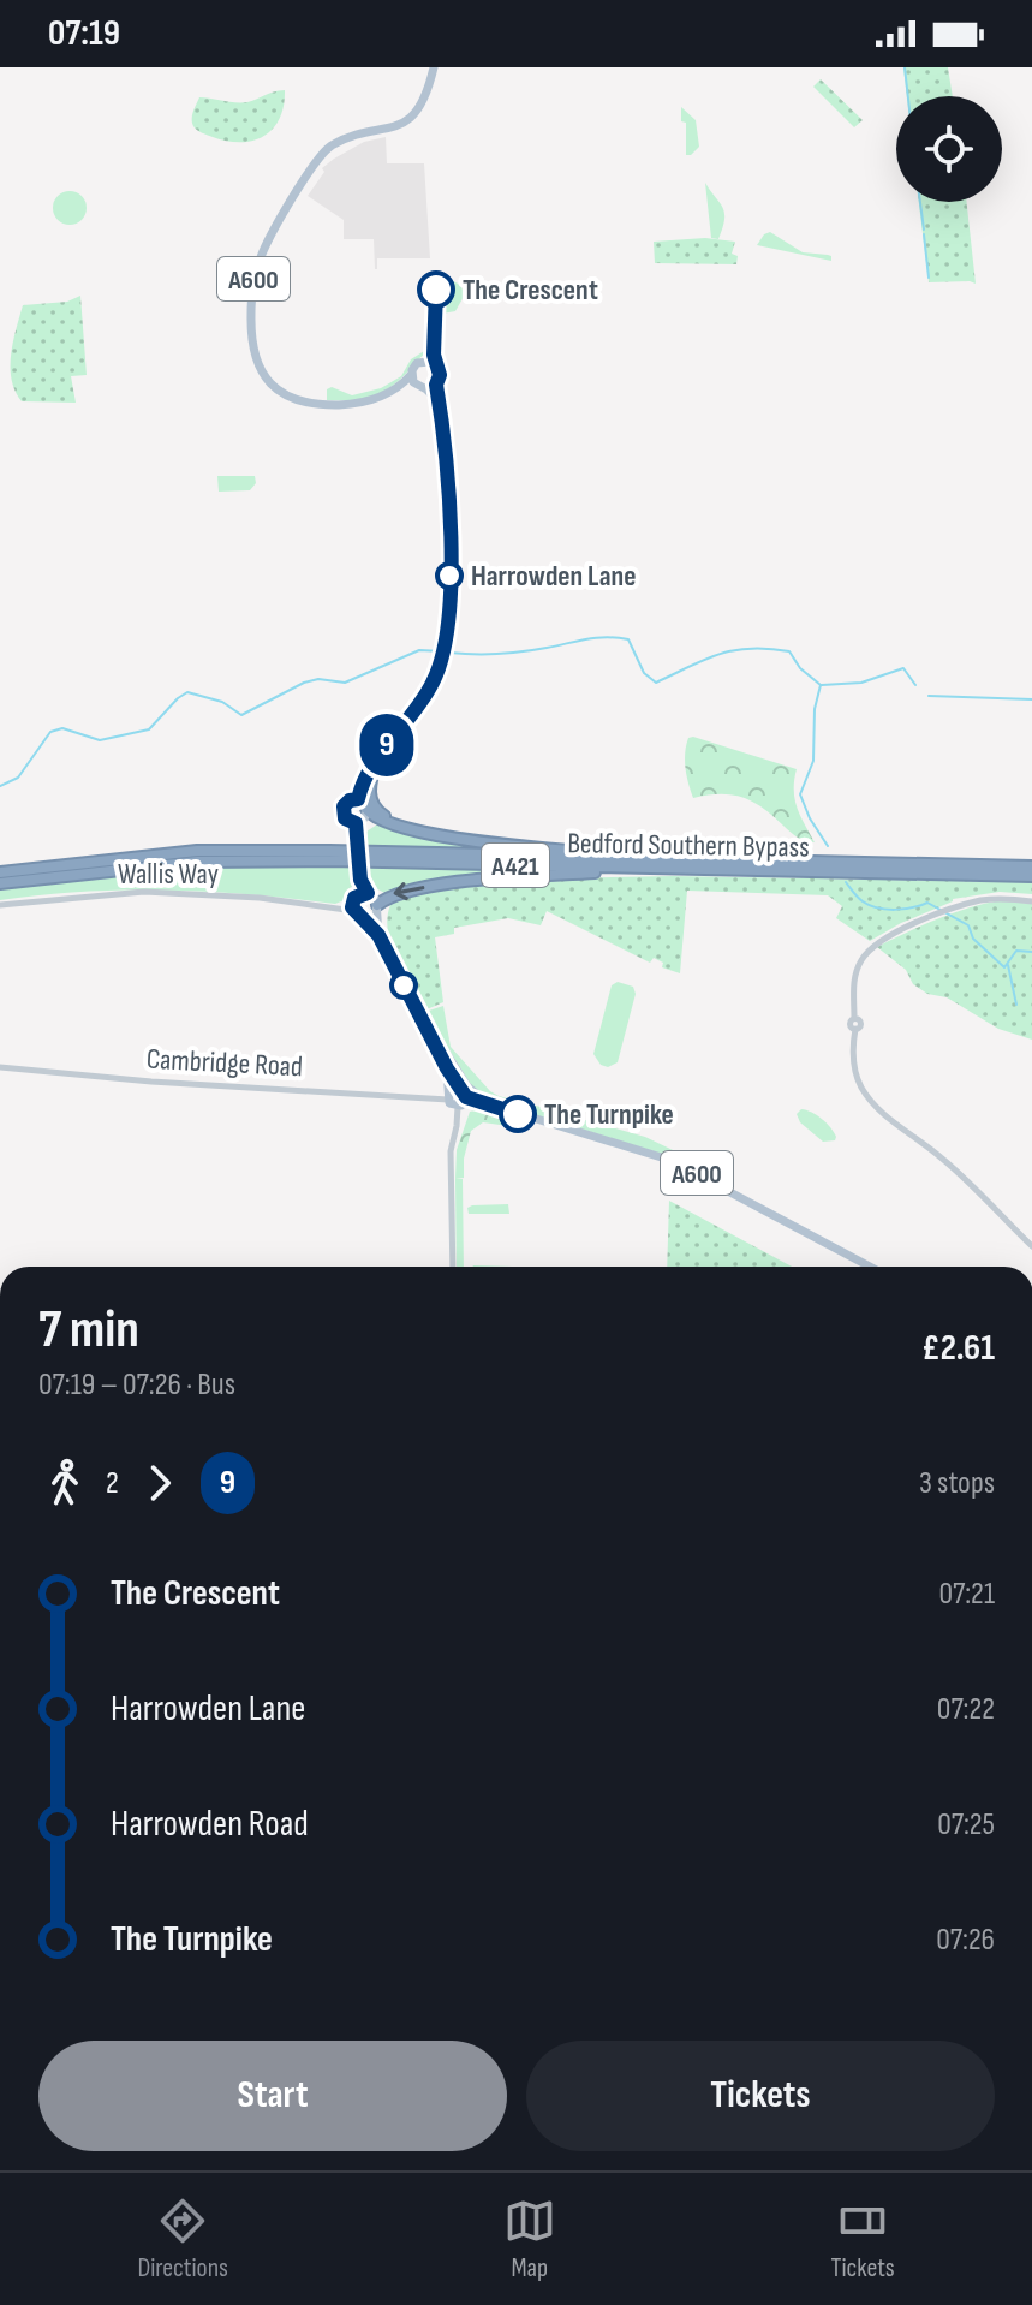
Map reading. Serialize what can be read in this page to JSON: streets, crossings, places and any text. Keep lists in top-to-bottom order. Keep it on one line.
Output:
{"streets":{"highway":["Bedford Southern Bypass","A421"],"main road":["A600"],"street":["Wallis Way","Cambridge Road"]},"crossings":[["A600","A421"],["A600","Wallis Way"],["Bedford Southern Bypass","A421"],["A421","Wallis Way"]],"places":["The Crescent","Harrowden Lane","The Turnpike"],"lines":["bus line 9"],"page":{"status":"07:19","on_map":"9","heading":["7 min","07:19 – 07:26 · Bus","£2.61"],"legs":["2","9","3 stops"],"list":[{"name":"The Crescent","value":"07:21"},{"name":"Harrowden Lane","value":"07:22"},{"name":"Harrowden Road","value":"07:25"},{"name":"The Turnpike","value":"07:26"}],"buttons":["Start","Tickets"],"tabs":["Directions","Map","Tickets"]}}
